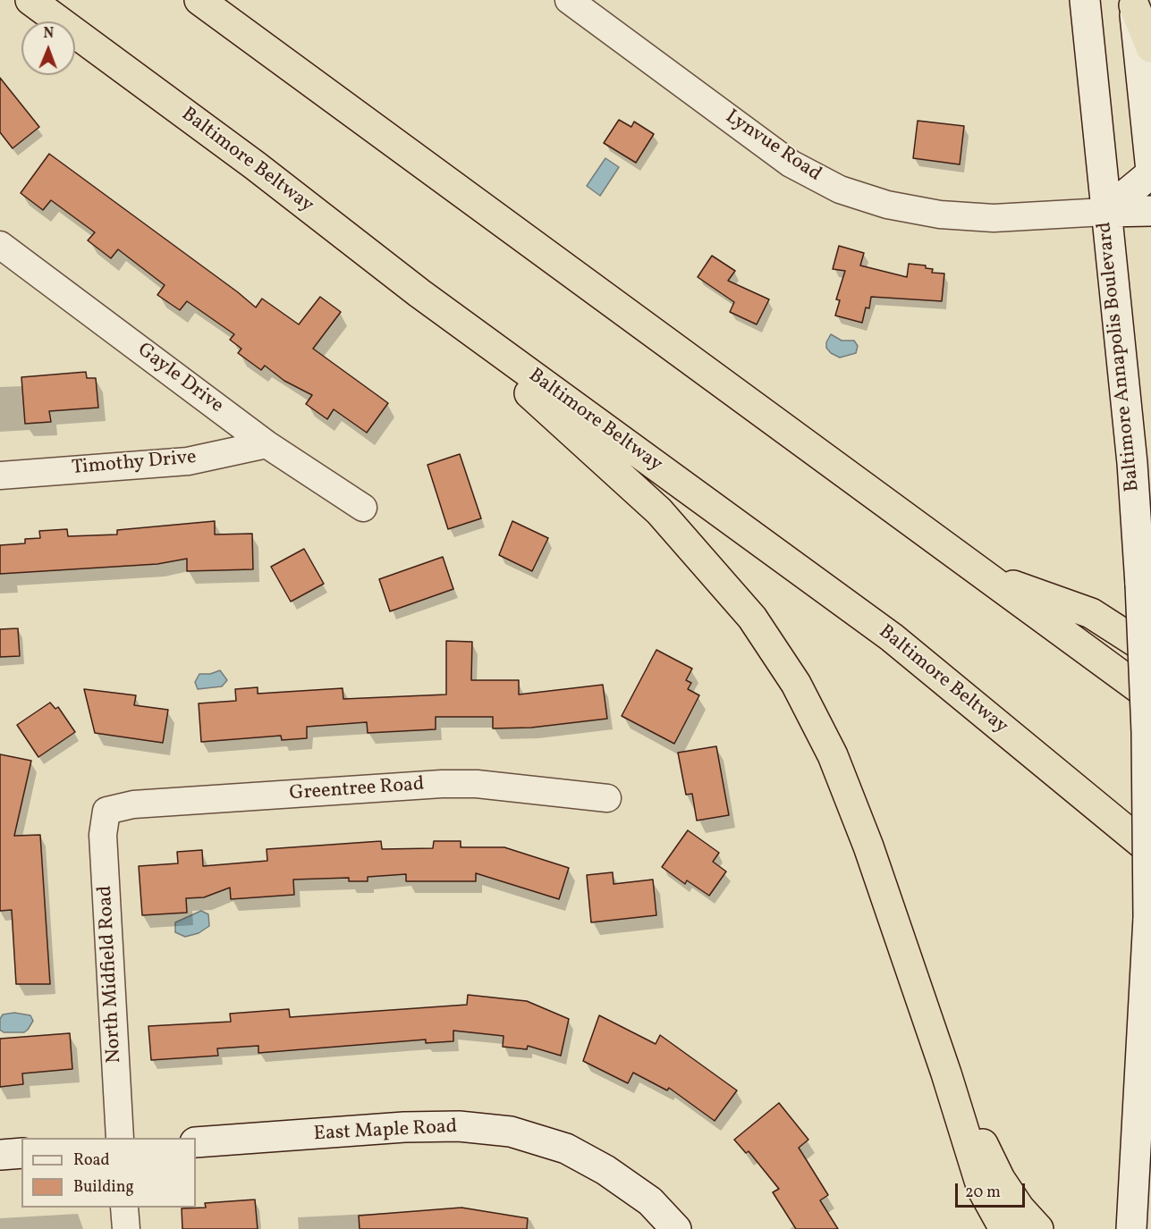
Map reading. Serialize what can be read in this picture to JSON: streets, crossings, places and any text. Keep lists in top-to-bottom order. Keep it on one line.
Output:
{"streets":{"highway":["Baltimore Beltway"],"main road":["Baltimore Annapolis Boulevard","East Maple Road"],"street":["Lynvue Road","Gayle Drive","Timothy Drive","Greentree Road","North Midfield Road"]},"crossings":[["Lynvue Road","Baltimore Annapolis Boulevard"],["Gayle Drive","Timothy Drive"],["Greentree Road","North Midfield Road"]],"legend":["Road","Building"],"scale_bar":"20 m","north":"top"}
